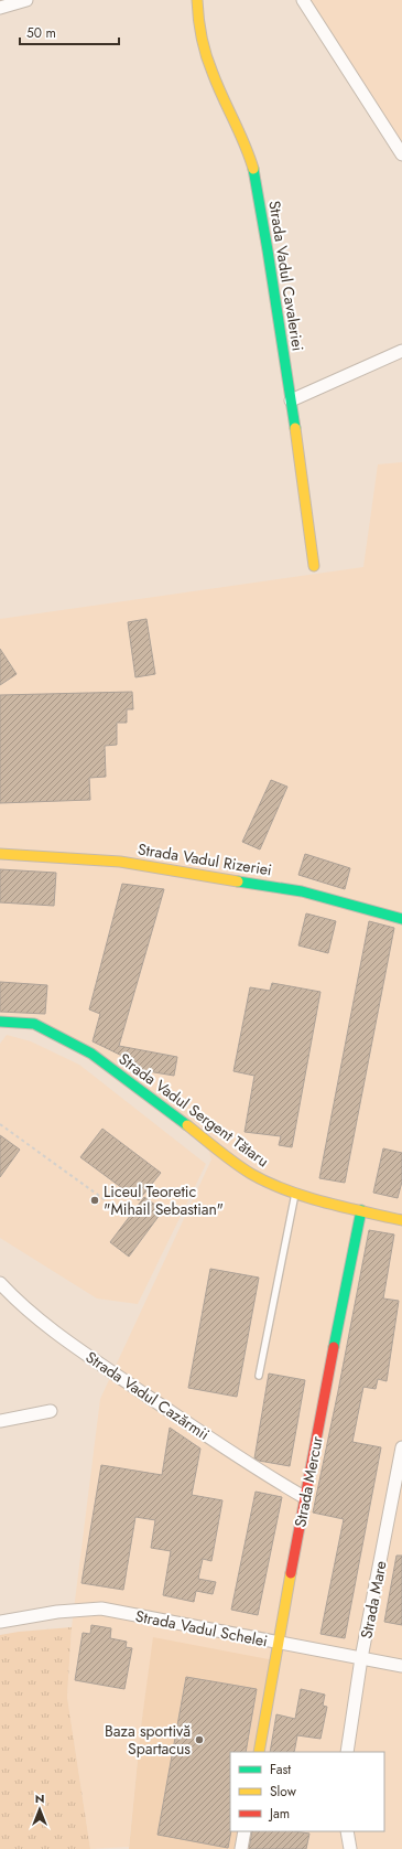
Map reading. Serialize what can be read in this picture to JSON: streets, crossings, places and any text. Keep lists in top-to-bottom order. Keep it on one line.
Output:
{"streets":{"street":["Strada Vadul Cavaleriei","Strada Vadul Rizeriei","Strada Vadul Sergent Tătaru","Strada Vadul Cazărmii","Strada Mercur","Strada Mare","Strada Vadul Schelei"]},"crossings":[["Strada Vadul Sergent Tătaru","Strada Mercur"],["Strada Vadul Cazărmii","Strada Mercur"],["Strada Mercur","Strada Vadul Schelei"],["Strada Mare","Strada Vadul Schelei"]],"places":["Liceul Teoretic \"Mihail Sebastian\"","Baza sportivă Spartacus"],"legend":["Fast","Slow","Jam"],"scale_bar":"50 m","north":"top"}
